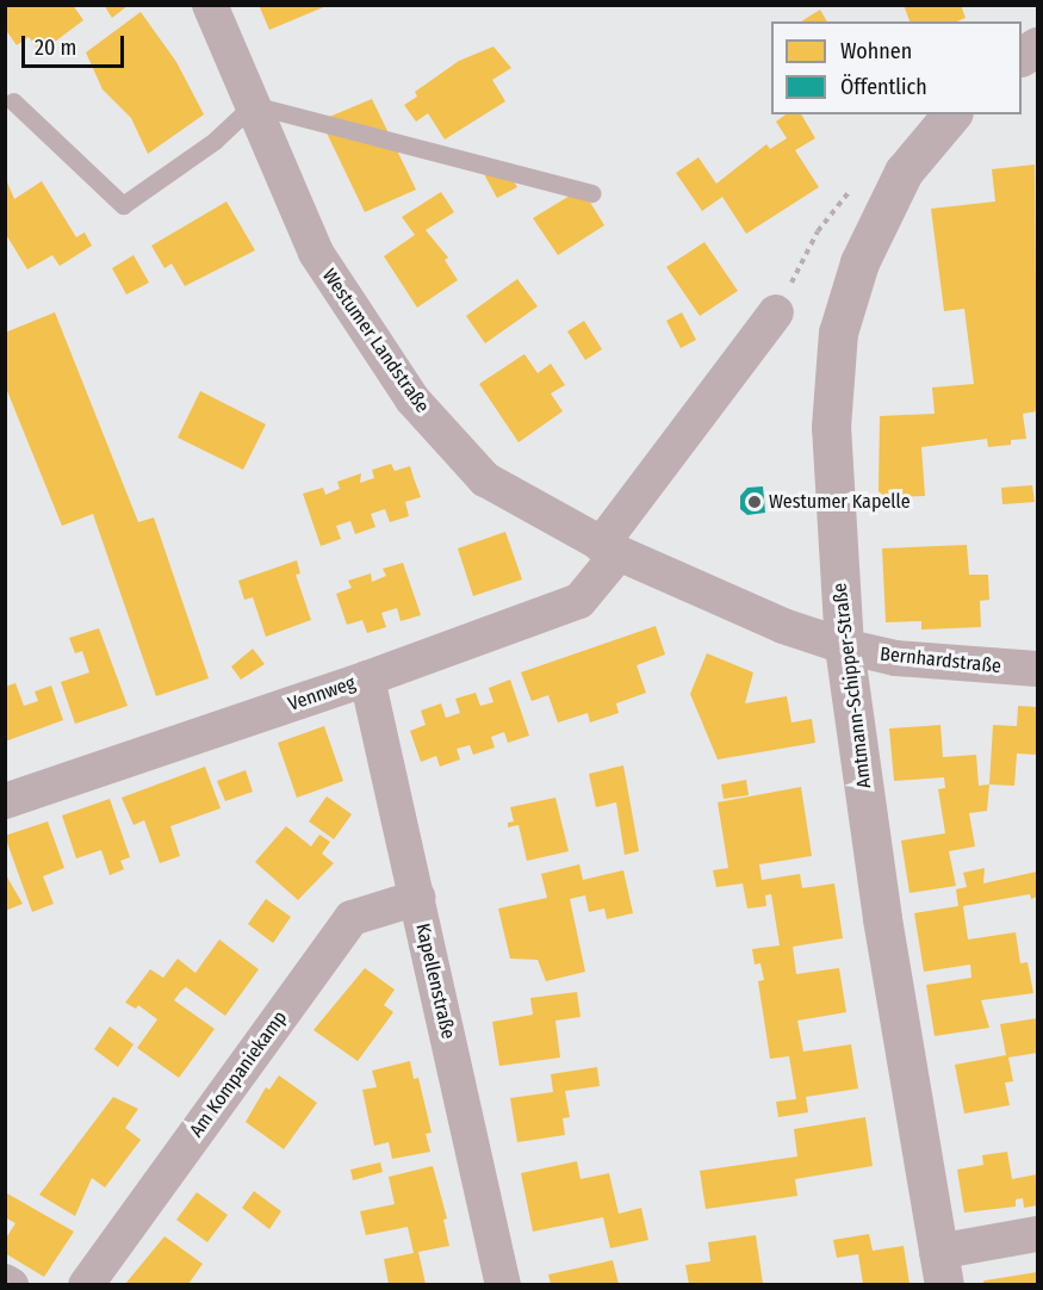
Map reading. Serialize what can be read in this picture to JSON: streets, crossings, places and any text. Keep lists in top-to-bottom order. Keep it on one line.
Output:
{"streets":{"street":["Westumer Landstraße","Bernhardstraße","Amtmann-Schipper-Straße","Vennweg","Kapellenstraße","Am Kompaniekamp"]},"crossings":[["Westumer Landstraße","Bernhardstraße"],["Westumer Landstraße","Amtmann-Schipper-Straße"],["Westumer Landstraße","Vennweg"],["Bernhardstraße","Amtmann-Schipper-Straße"],["Vennweg","Kapellenstraße"],["Kapellenstraße","Am Kompaniekamp"]],"places":["Westumer Kapelle"],"legend":["Wohnen","Öffentlich"],"scale_bar":"20 m"}
